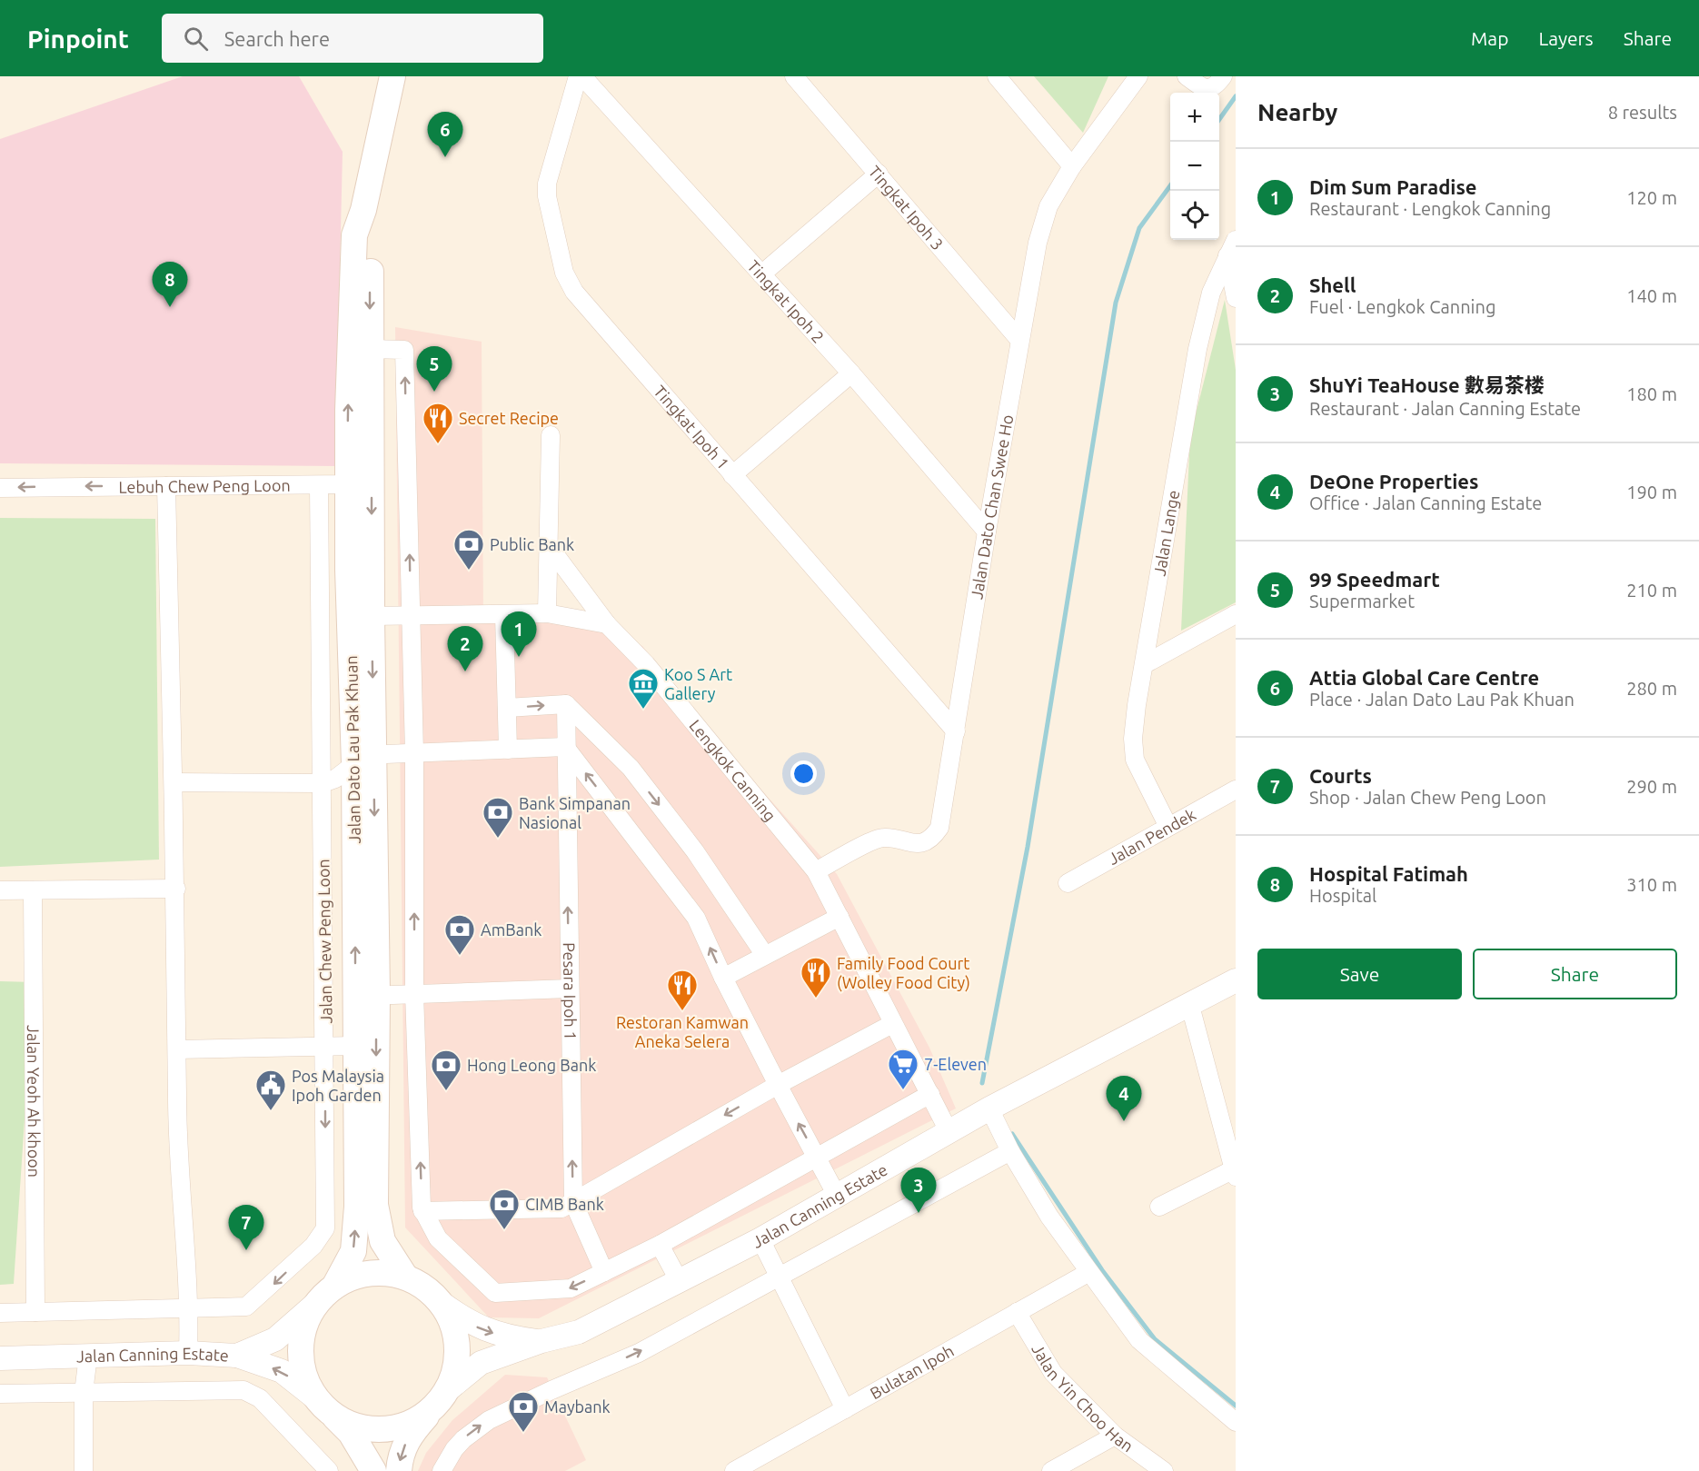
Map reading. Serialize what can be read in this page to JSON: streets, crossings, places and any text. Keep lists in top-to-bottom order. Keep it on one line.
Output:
{"streets":{"main road":["Jalan Dato Lau Pak Khuan"],"street":["Tingkat Ipoh 3","Tingkat Ipoh 2","Tingkat Ipoh 1","Lebuh Chew Peng Loon","Jalan Dato Chan Swee Ho","Jalan Lange","Lengkok Canning","Jalan Pendek","Jalan Chew Peng Loon","Pesara Ipoh 1","Jalan Yeoh Ah khoon","Jalan Canning Estate","Bulatan Ipoh","Jalan Yin Choo Han"]},"crossings":[["Tingkat Ipoh 3","Jalan Dato Chan Swee Ho"],["Tingkat Ipoh 2","Jalan Dato Chan Swee Ho"],["Tingkat Ipoh 1","Jalan Dato Chan Swee Ho"],["Lebuh Chew Peng Loon","Jalan Dato Lau Pak Khuan"],["Lebuh Chew Peng Loon","Jalan Chew Peng Loon"],["Jalan Dato Chan Swee Ho","Lengkok Canning"],["Jalan Lange","Jalan Pendek"],["Jalan Dato Lau Pak Khuan","Jalan Canning Estate"],["Lengkok Canning","Jalan Canning Estate"],["Jalan Chew Peng Loon","Jalan Yeoh Ah khoon"],["Bulatan Ipoh","Jalan Yin Choo Han"]],"one_way":["Lebuh Chew Peng Loon"],"places":{"restaurant":["Secret Recipe","Family Food Court (Wolley Food City)","Restoran Kamwan Aneka Selera"],"bank":["Public Bank","Bank Simpanan Nasional","AmBank","Hong Leong Bank","CIMB Bank","Maybank"],"museum":["Koo S Art Gallery"],"supermarket":["7-Eleven"],"public building":["Pos Malaysia Ipoh Garden"]},"page":{"header":"Pinpoint","search":"Search here","nav":["Map","Layers","Share"],"heading":["Nearby","8 results"],"map_buttons":["+","−"],"pins":["6","8","5","1","2","4","3","7"],"list":[{"mark":"1","name":"Dim Sum Paradise","note":"Restaurant · Lengkok Canning","value":"120 m"},{"mark":"2","name":"Shell","note":"Fuel · Lengkok Canning","value":"140 m"},{"mark":"3","name":"ShuYi TeaHouse 數易茶楼","note":"Restaurant · Jalan Canning Estate","value":"180 m"},{"mark":"4","name":"DeOne Properties","note":"Office · Jalan Canning Estate","value":"190 m"},{"mark":"5","name":"99 Speedmart","note":"Supermarket","value":"210 m"},{"mark":"6","name":"Attia Global Care Centre","note":"Place · Jalan Dato Lau Pak Khuan","value":"280 m"},{"mark":"7","name":"Courts","note":"Shop · Jalan Chew Peng Loon","value":"290 m"},{"mark":"8","name":"Hospital Fatimah","note":"Hospital","value":"310 m"}],"buttons":["Save","Share"]}}
